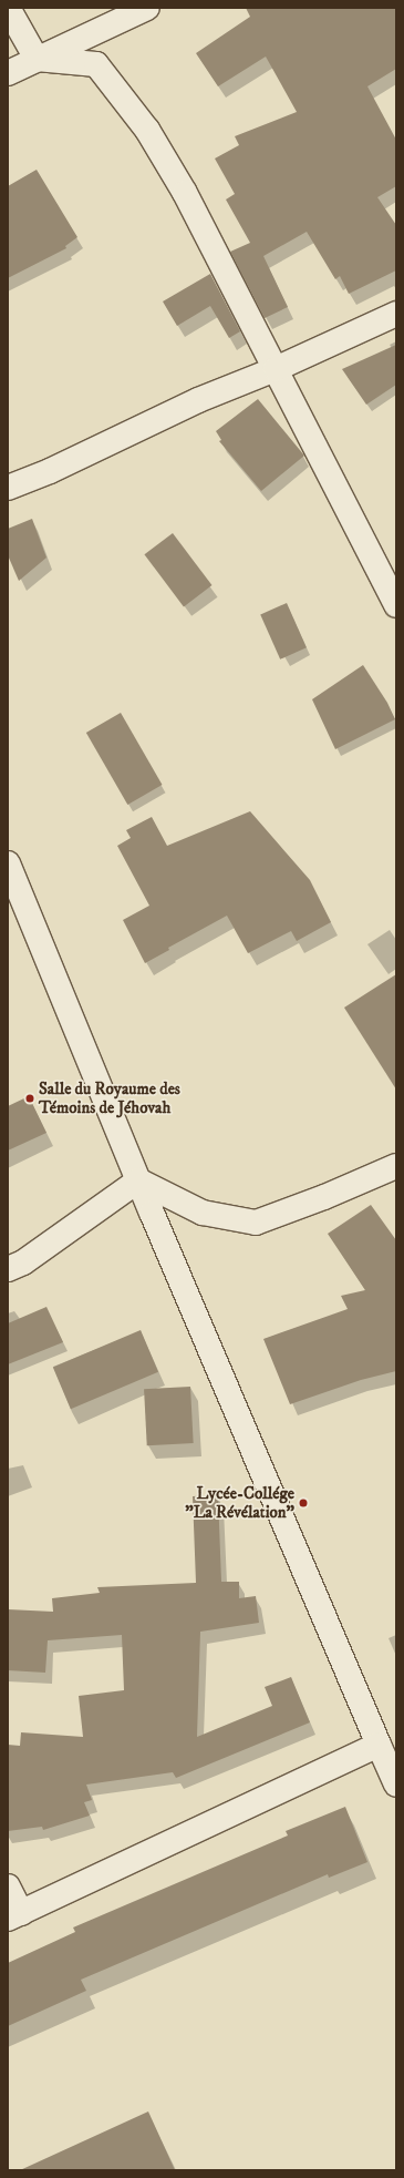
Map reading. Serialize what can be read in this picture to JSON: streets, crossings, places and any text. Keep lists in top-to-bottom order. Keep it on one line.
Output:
{"places":["Salle du Royaume des Témoins de Jéhovah","Lycée-Collége \"La Révélation\""]}
